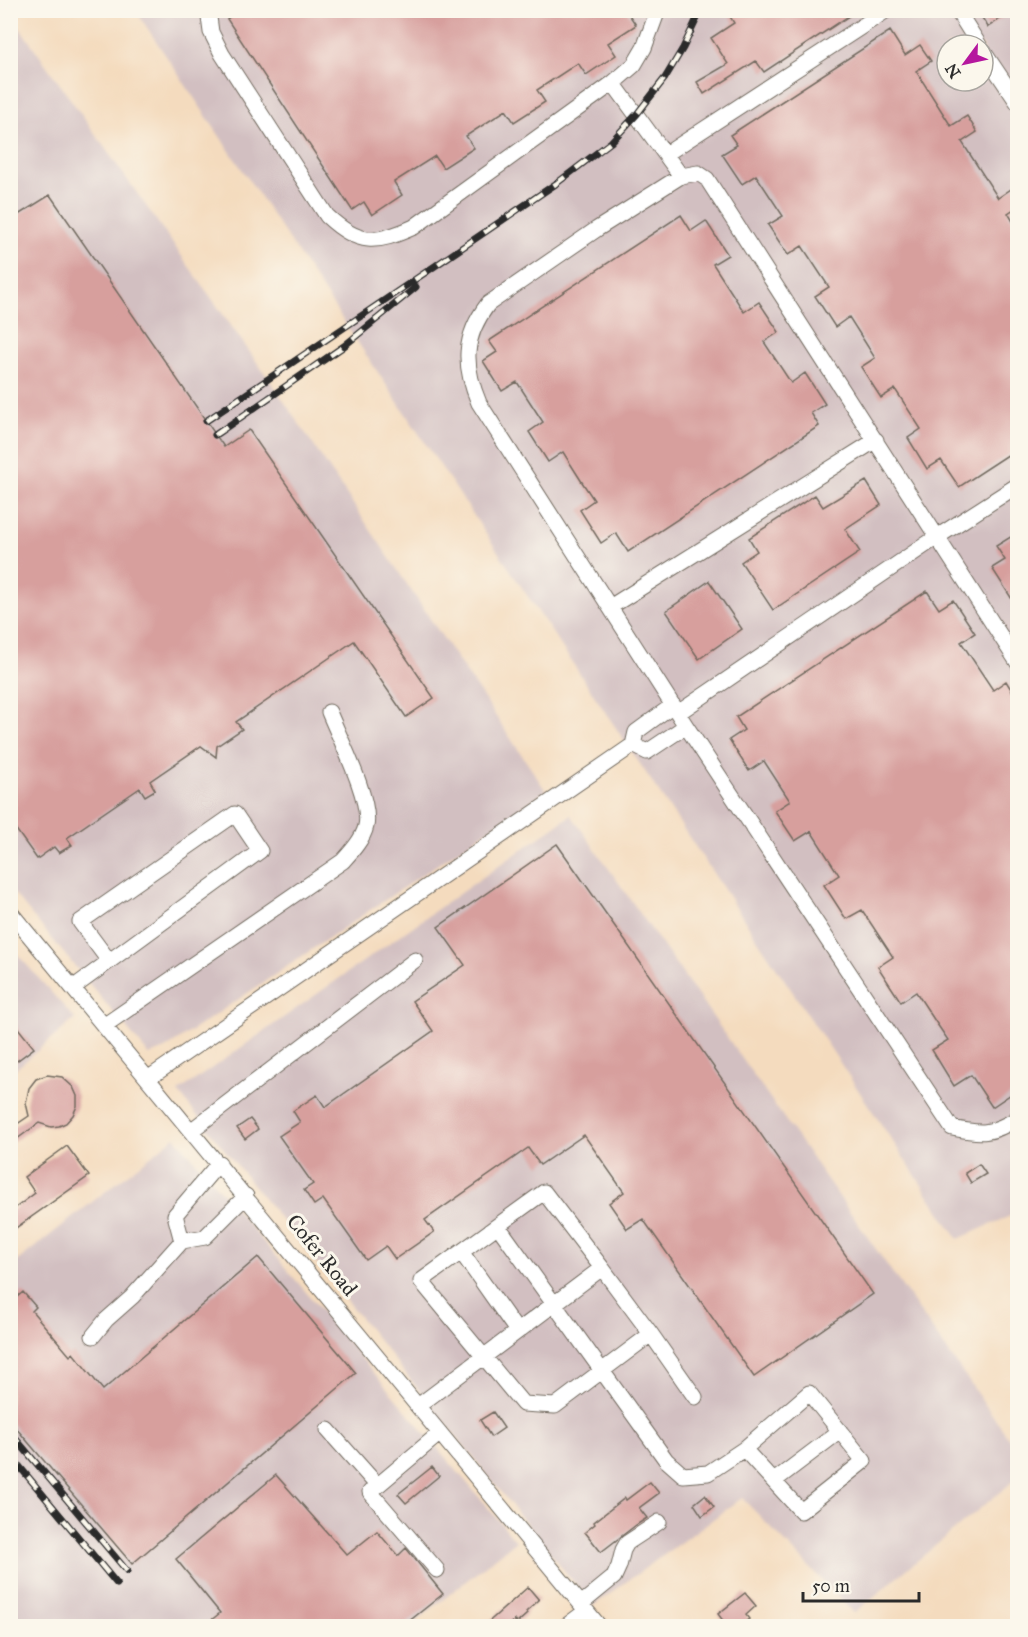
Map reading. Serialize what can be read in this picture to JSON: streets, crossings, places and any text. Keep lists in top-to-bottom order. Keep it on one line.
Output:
{"streets":{"street":["Cofer Road"]},"scale_bar":"50 m","north":"bottom left"}
